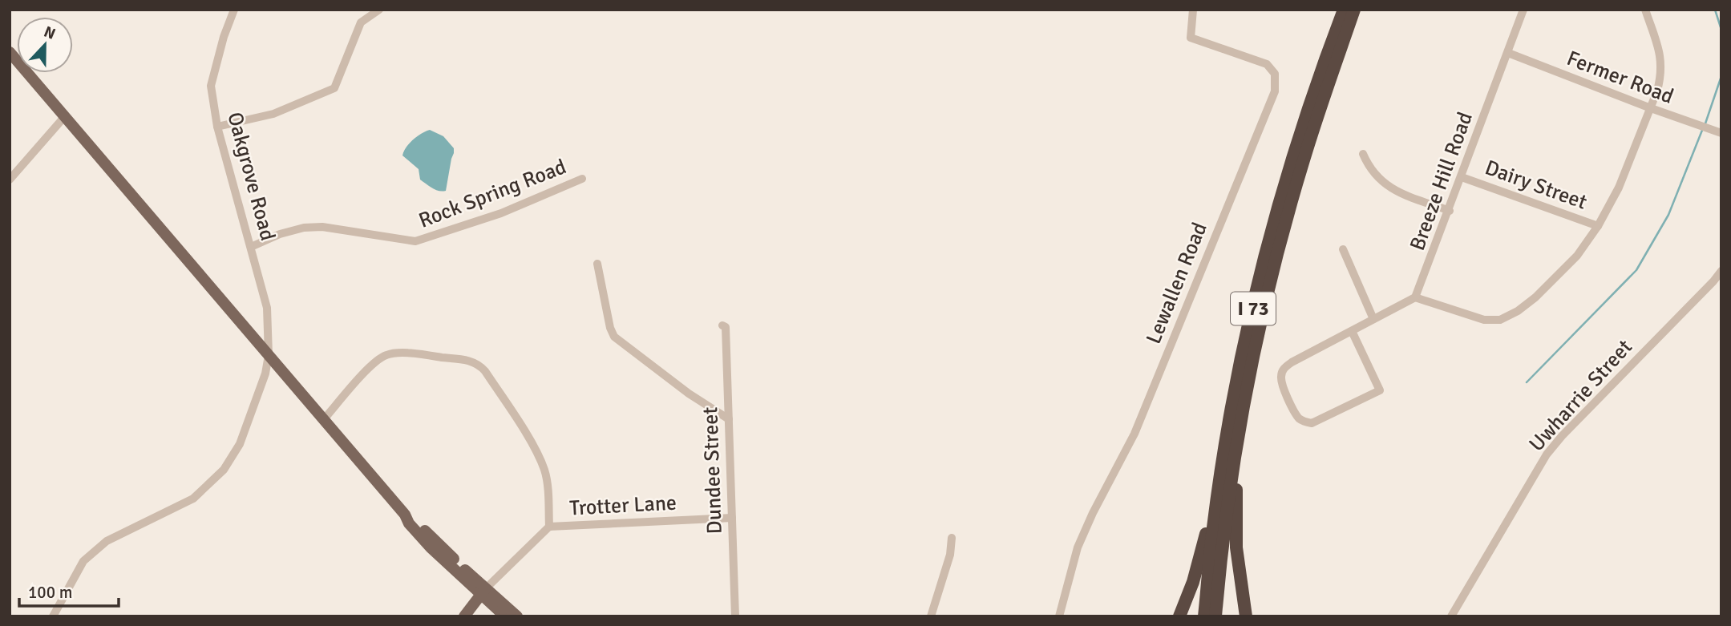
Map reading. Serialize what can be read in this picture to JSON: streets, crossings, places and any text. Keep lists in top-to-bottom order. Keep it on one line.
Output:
{"streets":{"highway":["I 73"],"street":["Fermer Road","Oakgrove Road","Breeze Hill Road","Dairy Street","Rock Spring Road","Lewallen Road","Uwharrie Street","Dundee Street","Trotter Lane"]},"crossings":[["Fermer Road","Breeze Hill Road"],["Oakgrove Road","Rock Spring Road"],["Breeze Hill Road","Dairy Street"],["Dundee Street","Trotter Lane"]],"scale_bar":"100 m","north":"top"}
